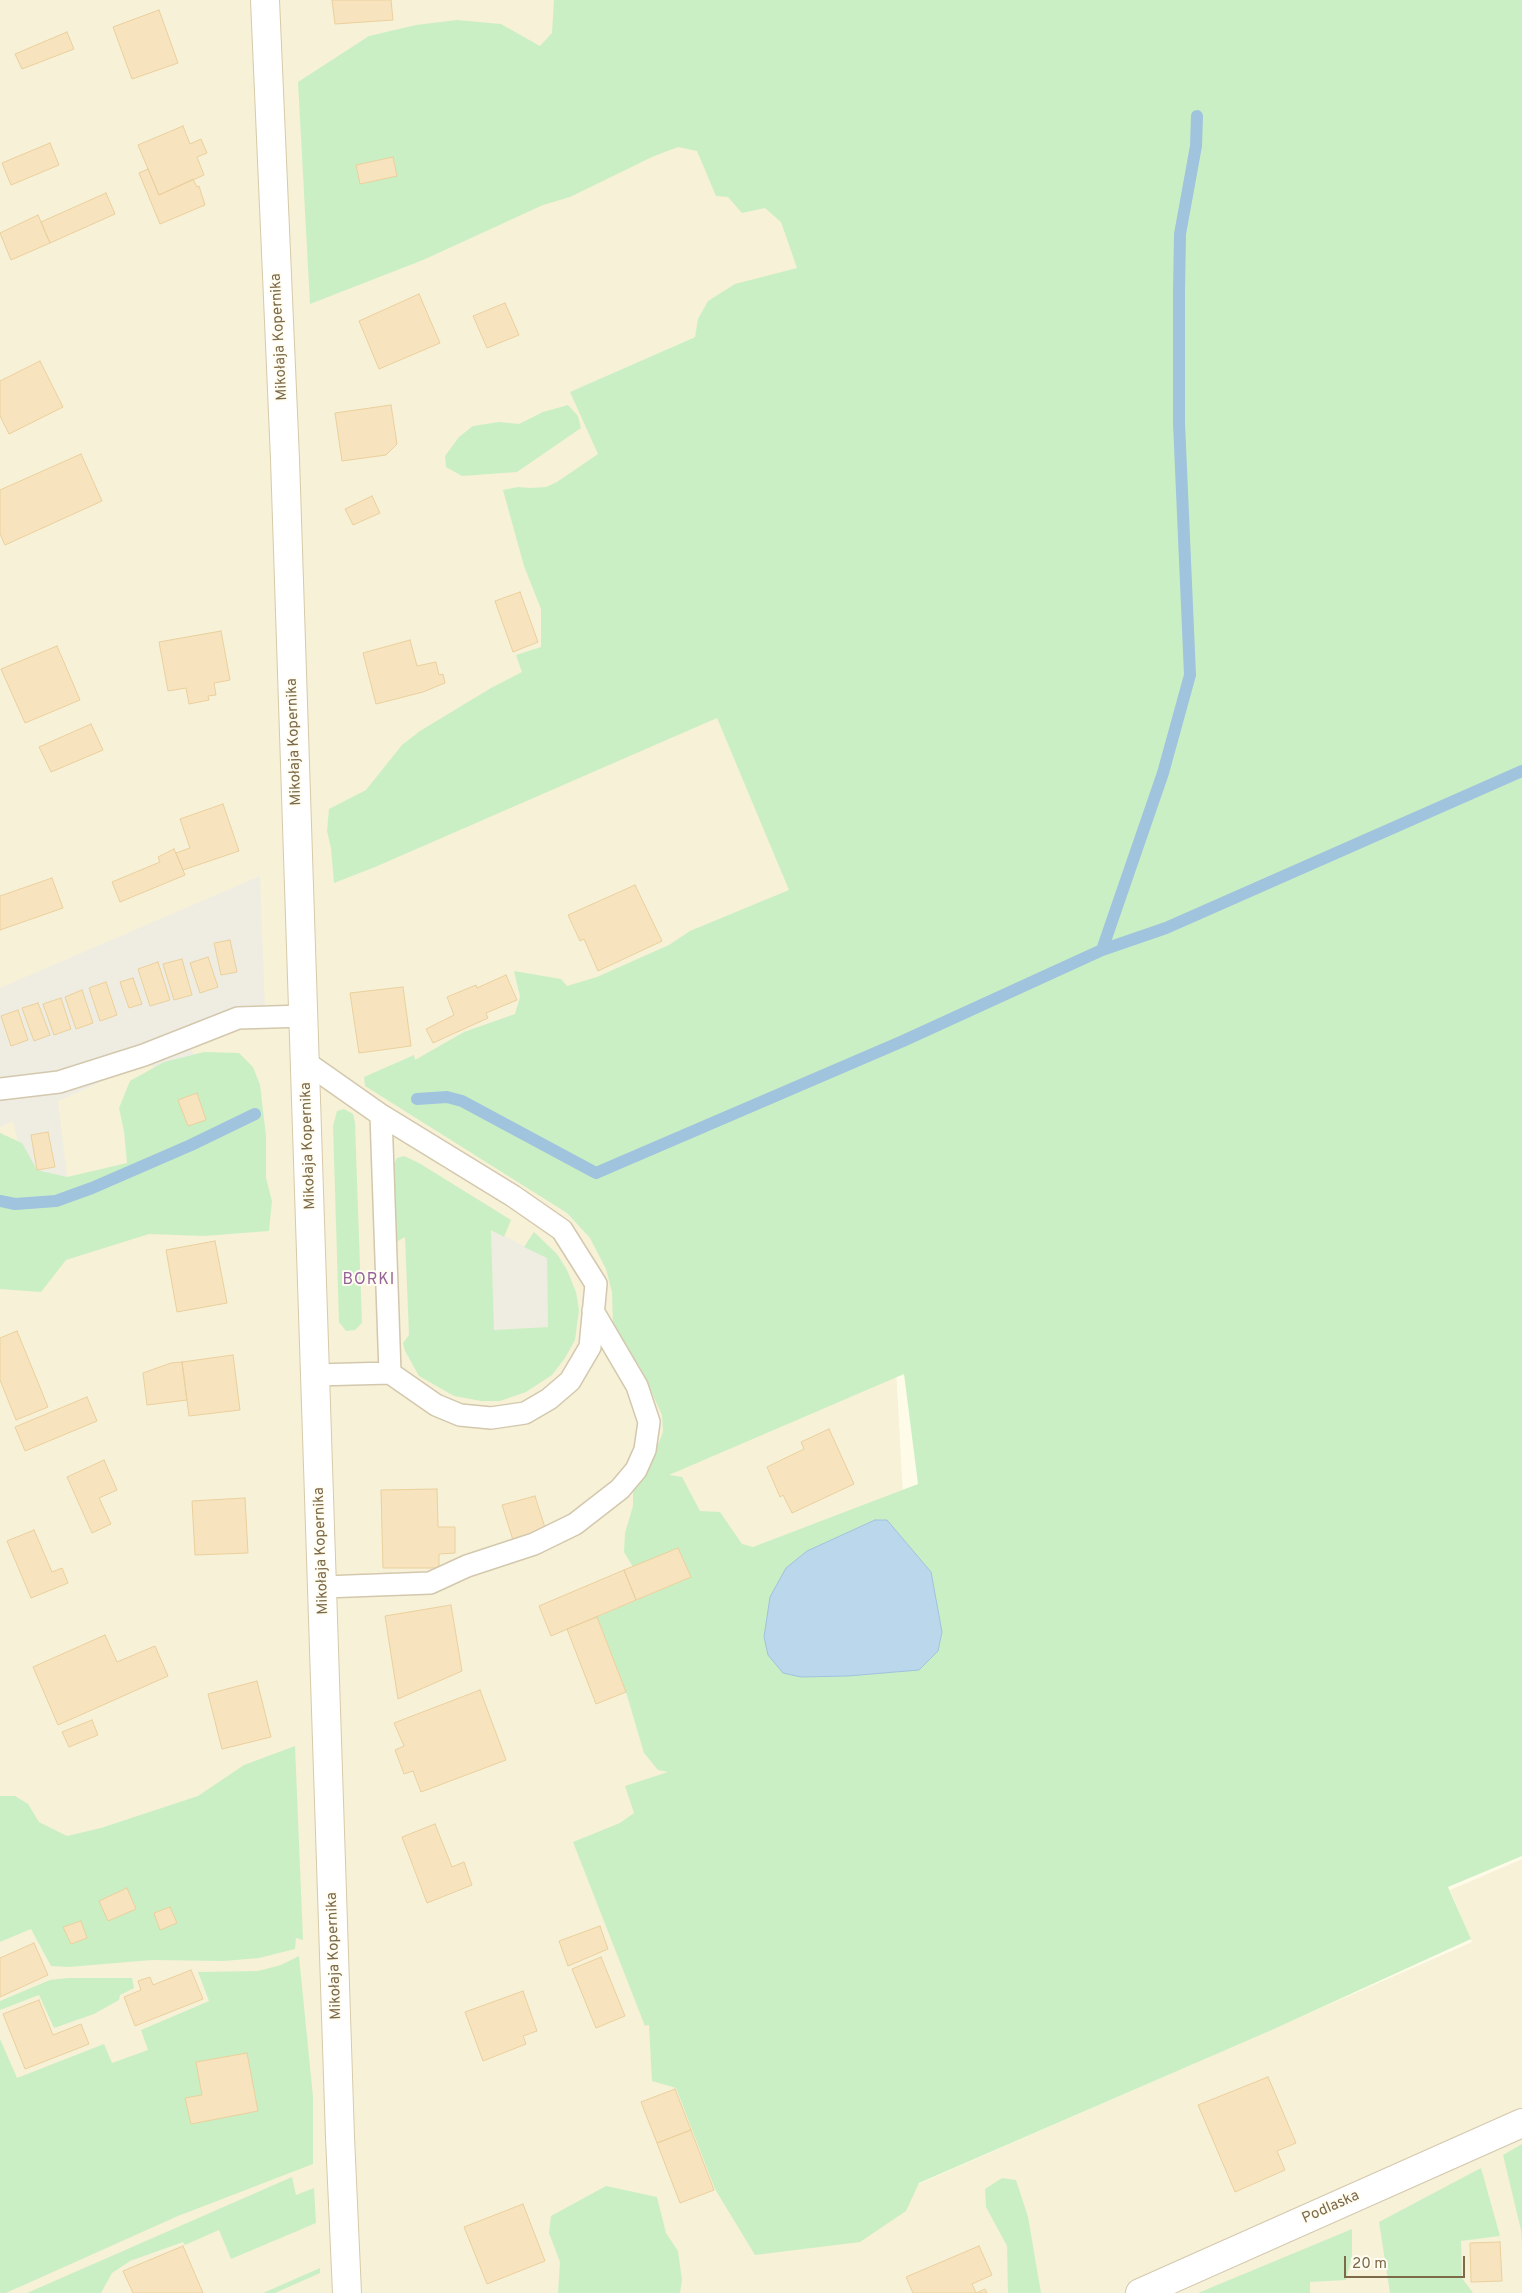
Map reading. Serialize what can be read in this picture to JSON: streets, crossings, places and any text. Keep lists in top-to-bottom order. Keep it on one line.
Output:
{"streets":{"street":["Mikołaja Kopernika","Podlaska"]},"districts":["BORKI"],"scale_bar":"20 m"}
